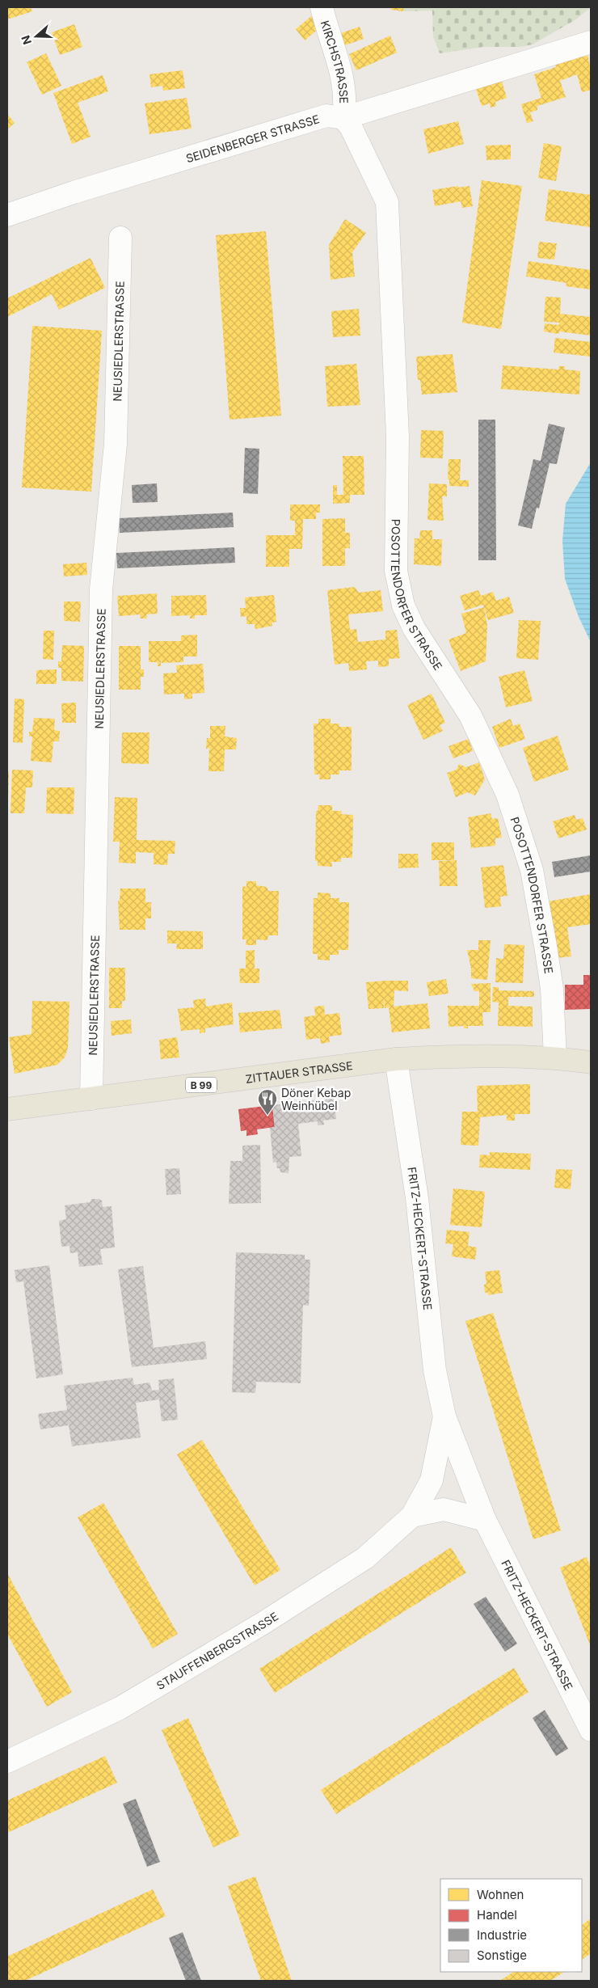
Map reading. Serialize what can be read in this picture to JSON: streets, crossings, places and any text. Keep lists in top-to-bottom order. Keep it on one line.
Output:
{"streets":{"main road":["ZITTAUER STRASSE","B 99"],"street":["KIRCHSTRASSE","SEIDENBERGER STRASSE","NEUSIEDLERSTRASSE","POSOTTENDORFER STRASSE","FRITZ-HECKERT-STRASSE","STAUFFENBERGSTRASSE"]},"crossings":[["KIRCHSTRASSE","SEIDENBERGER STRASSE"],["KIRCHSTRASSE","POSOTTENDORFER STRASSE"],["SEIDENBERGER STRASSE","POSOTTENDORFER STRASSE"],["NEUSIEDLERSTRASSE","ZITTAUER STRASSE"],["POSOTTENDORFER STRASSE","ZITTAUER STRASSE"],["ZITTAUER STRASSE","FRITZ-HECKERT-STRASSE"],["FRITZ-HECKERT-STRASSE","STAUFFENBERGSTRASSE"]],"places":{"restaurant":["Döner Kebap Weinhübel"]},"legend":["Wohnen","Handel","Industrie","Sonstige"],"north":"left"}
